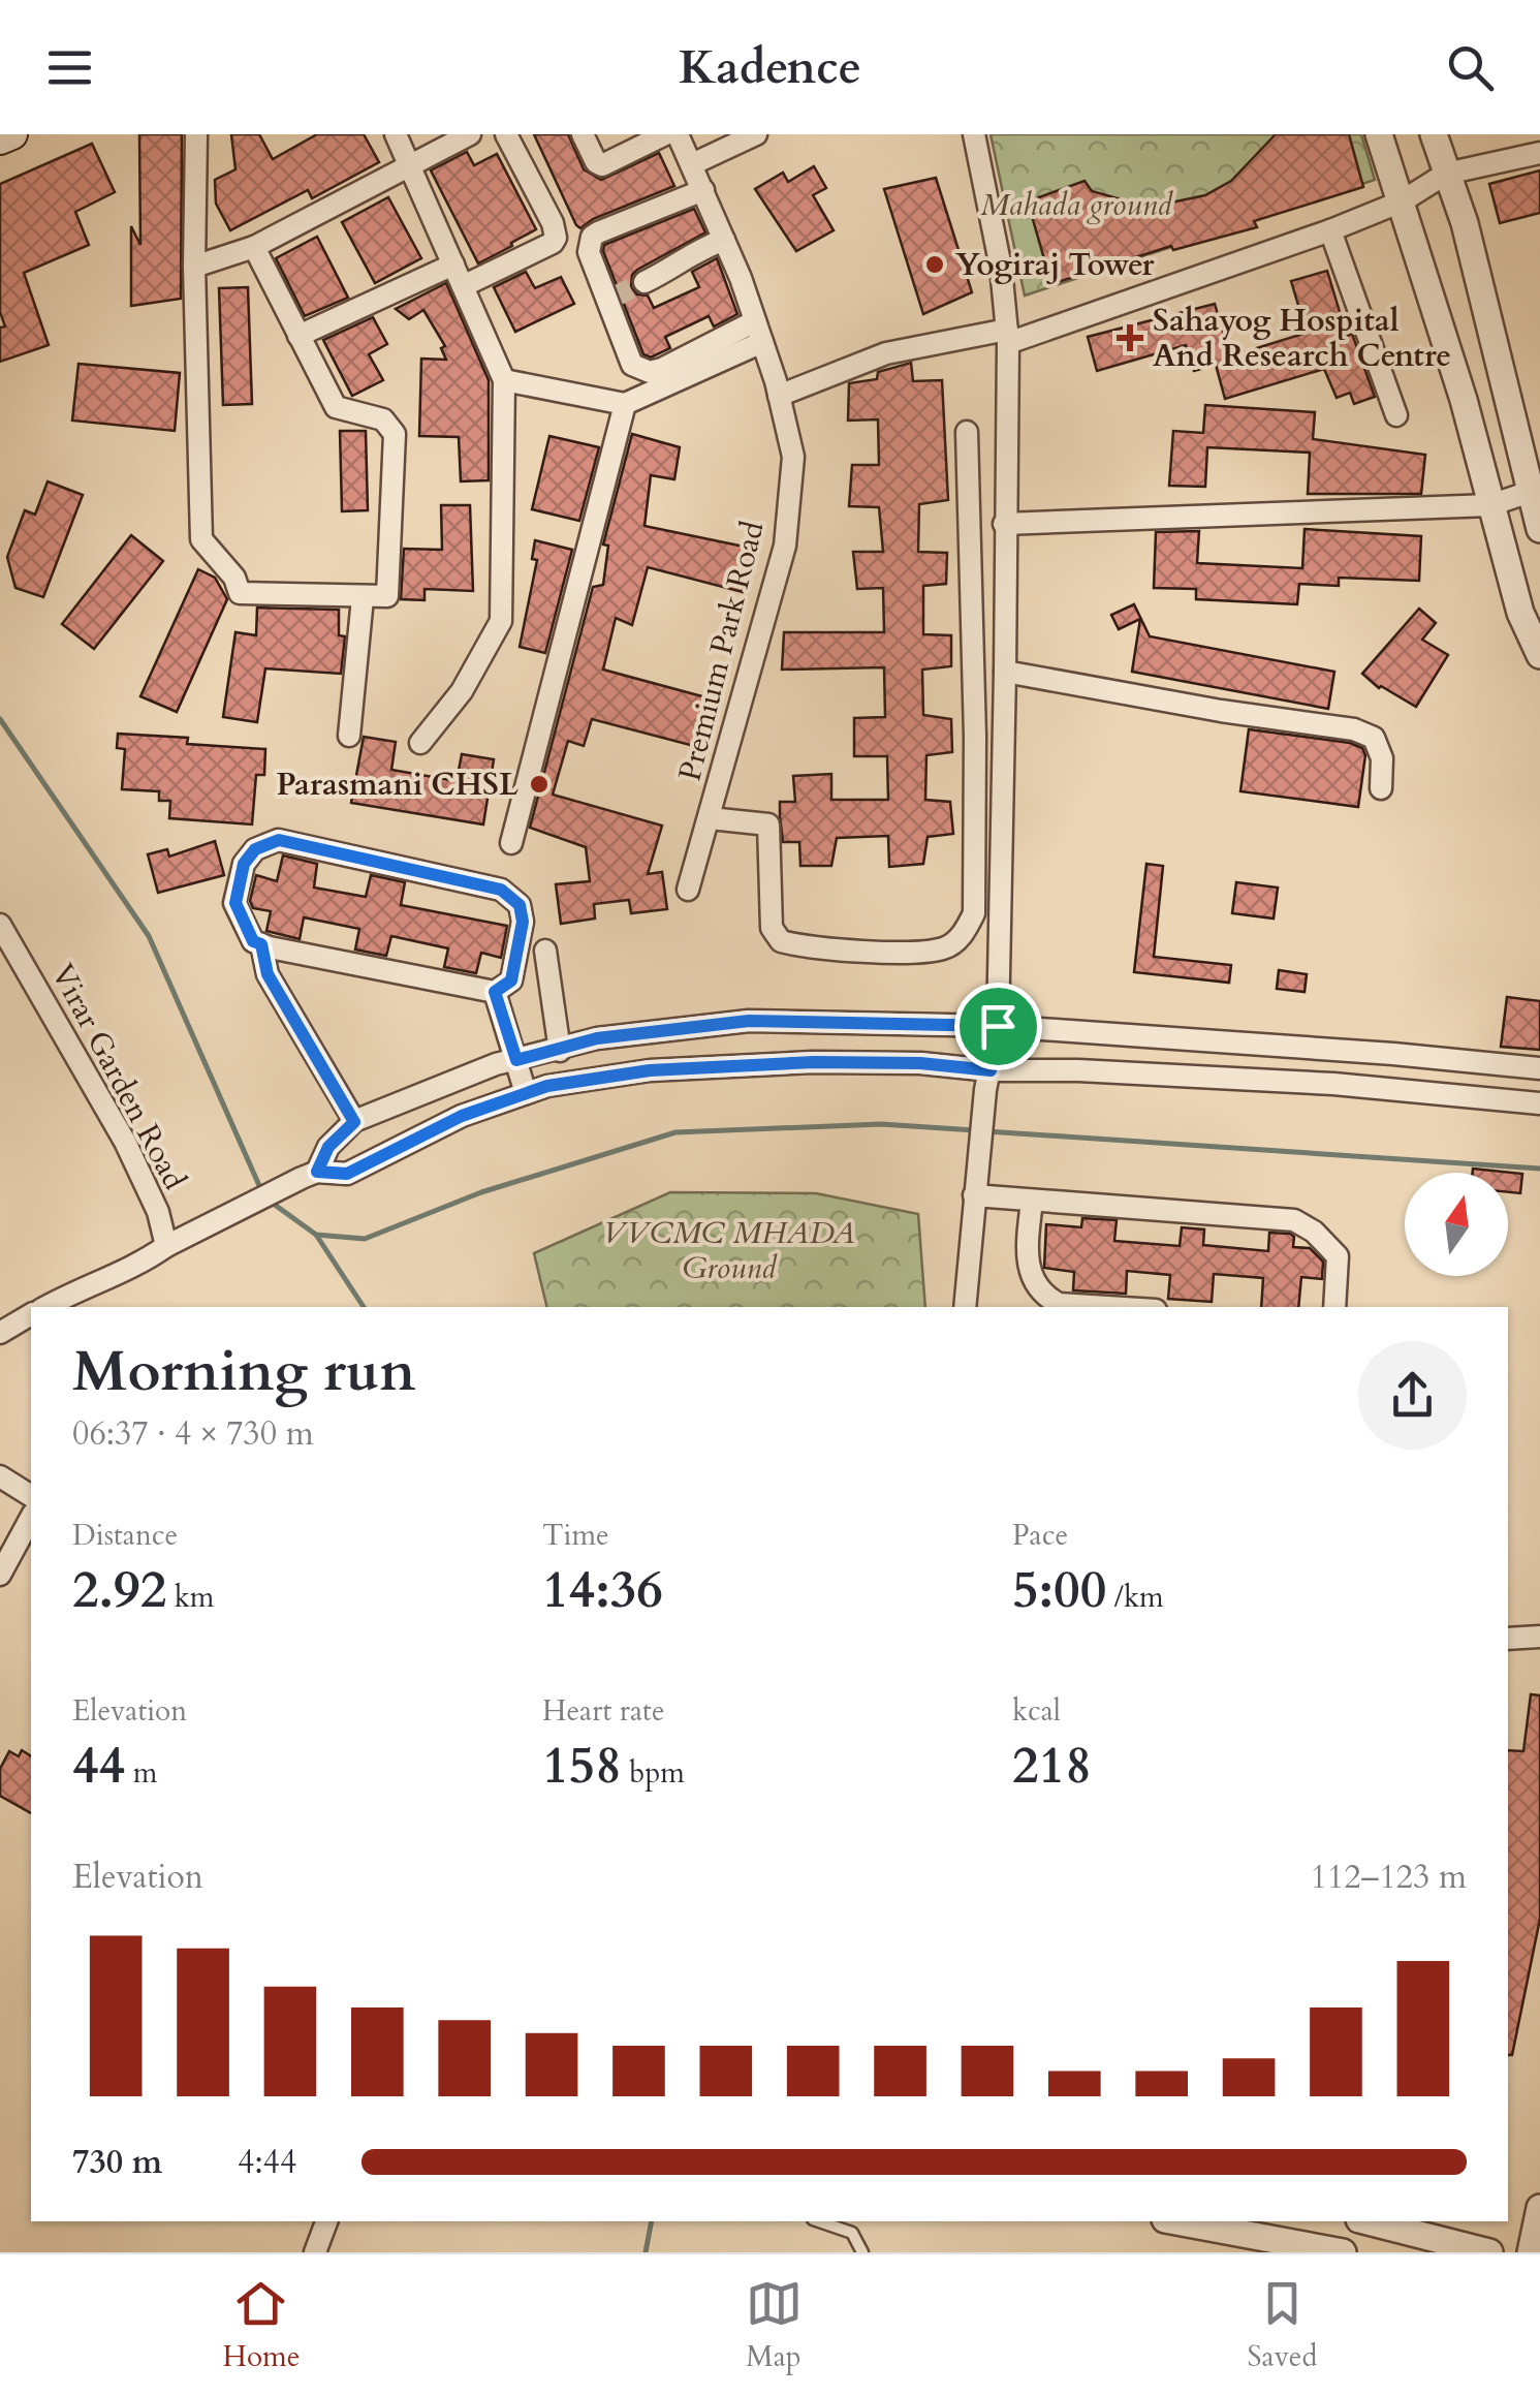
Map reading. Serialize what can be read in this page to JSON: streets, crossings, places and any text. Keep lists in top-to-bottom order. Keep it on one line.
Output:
{"streets":{"street":["Premium Park Road","Virar Garden Road"]},"parks":["Mahada ground","VVCMC MHADA Ground"],"places":{"other":["Yogiraj Tower","Parasmani CHSL"],"health":["Sahayog Hospital And Research Centre"]},"north":"top","page":{"header":"Kadence","heading":["Morning run","06:37 · 4 × 730 m"],"stats":[["Distance","2.92 km"],["Time","14:36"],["Pace","5:00 /km"],["Elevation","44 m"],["Heart rate","158 bpm"],["kcal","218"]],"chart":["Elevation","112–123 m"],"list":[{"name":"730 m","note":"4:44"}],"tabs":["Home","Map","Saved"]}}
